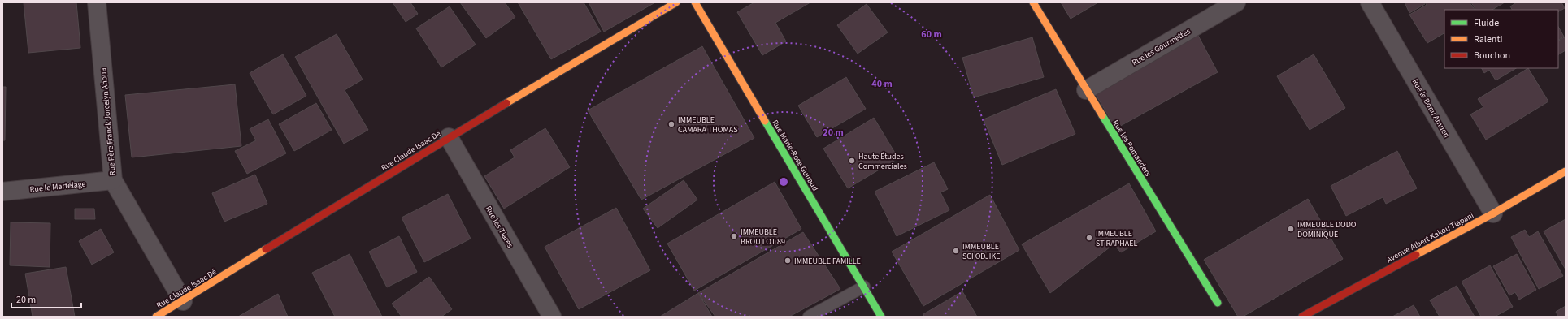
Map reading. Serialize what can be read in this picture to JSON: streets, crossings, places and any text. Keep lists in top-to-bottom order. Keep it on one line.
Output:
{"streets":{"street":["Rue les Gourmettes","Rue le Bonu Amuen","Rue Père Franck Jorcelyn Ahoua","Rue les Pomanders","Rue Claude Isaac Dé","Rue Marie-Rose Guiraud","Rue le Martelage","Rue les Tiares","Avenue Albert Kakou Tiapani"]},"crossings":[["Rue les Gourmettes","Rue les Pomanders"],["Rue le Bonu Amuen","Avenue Albert Kakou Tiapani"],["Rue Père Franck Jorcelyn Ahoua","Rue Claude Isaac Dé"],["Rue Père Franck Jorcelyn Ahoua","Rue le Martelage"],["Rue Claude Isaac Dé","Rue les Tiares"]],"places":["IMMEUBLE CAMARA THOMAS","Haute Études Commerciales","IMMEUBLE DODO DOMINIQUE","IMMEUBLE BROU LOT 89","IMMEUBLE ST RAPHAEL","IMMEUBLE SCI ODJIKE","IMMEUBLE FAMILLE"],"legend":["Fluide","Ralenti","Bouchon"],"scale_bar":"20 m","rings":["60 m","40 m","20 m"]}
